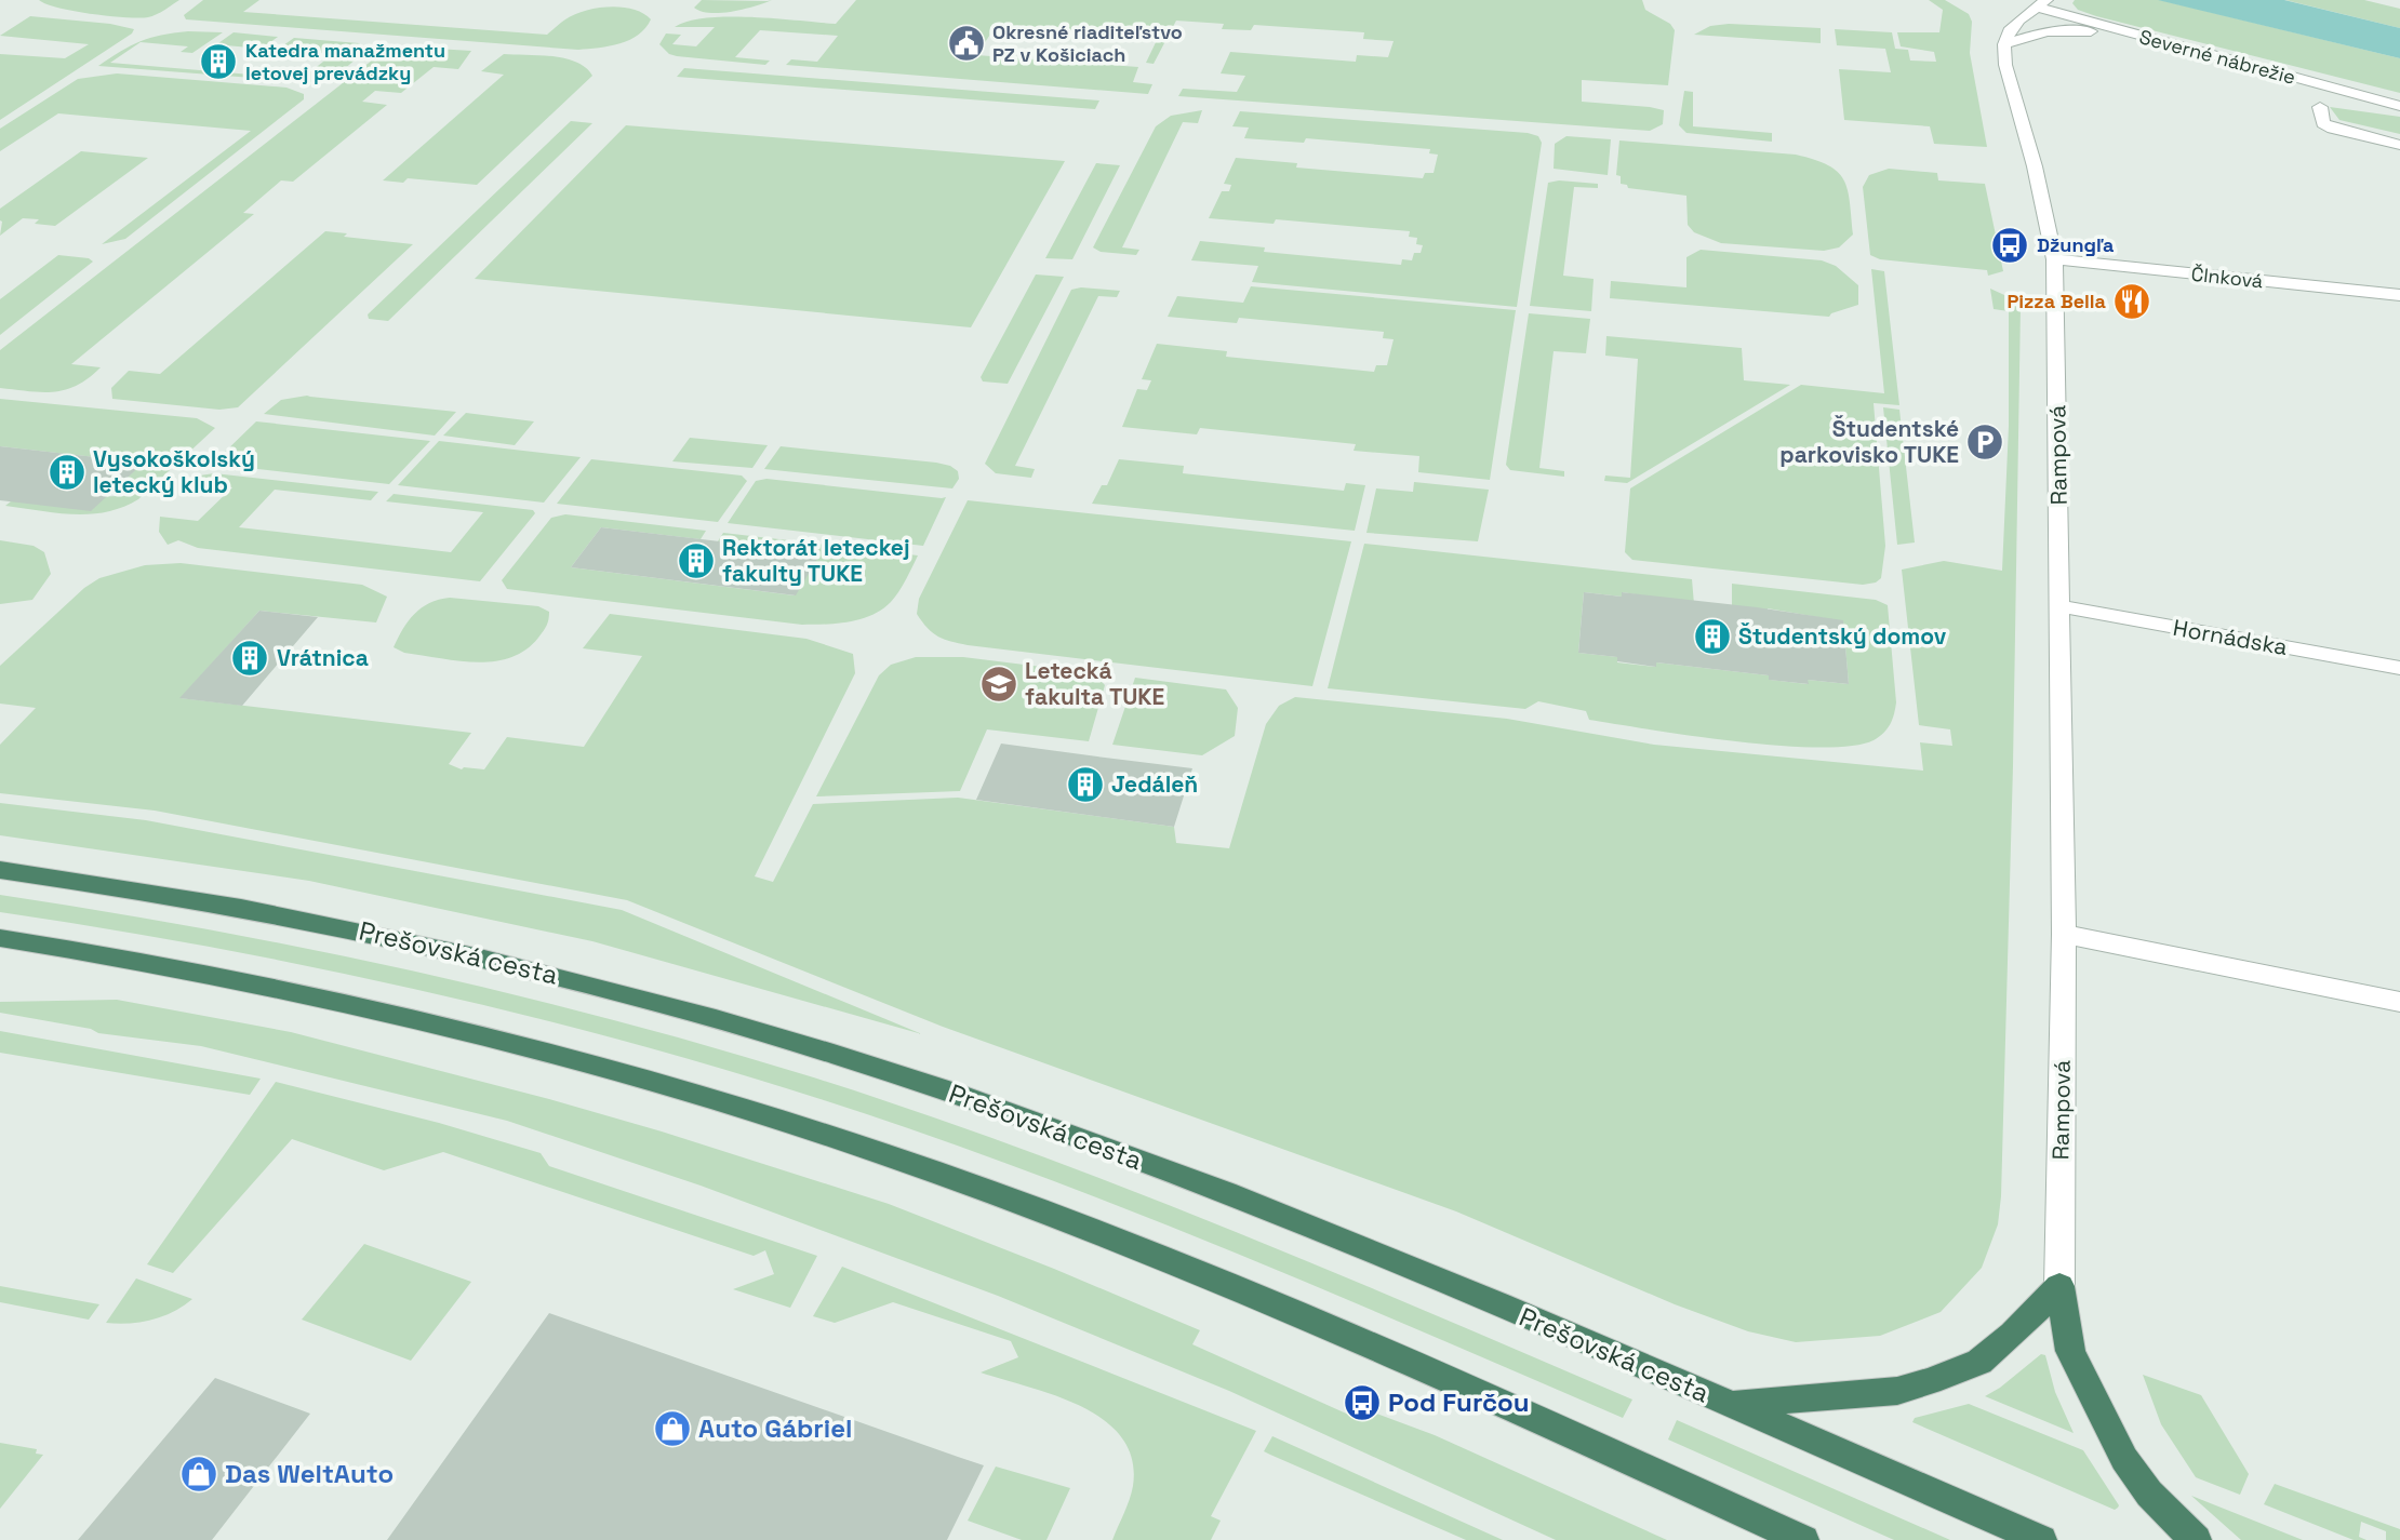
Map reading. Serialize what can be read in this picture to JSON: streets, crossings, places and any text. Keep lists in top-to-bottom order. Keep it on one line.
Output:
{"streets":{"highway":["Prešovská cesta"],"street":["Severné nábrežie","Člnková","Rampová","Hornádska"]},"crossings":[["Člnková","Rampová"],["Rampová","Hornádska"]],"places":{"public building":["Okresné riaditeľstvo PZ v Košiciach"],"building":["Katedra manažmentu letovej prevádzky","Vysokoškolský letecký klub","Rektorát leteckej fakulty TUKE","Študentský domov","Vrátnica","Jedáleň"],"bus stop":["Džungľa","Pod Furčou"],"restaurant":["Pizza Bella"],"parking":["Študentské parkovisko TUKE"],"school or university":["Letecká fakulta TUKE"],"shop":["Auto Gábriel","Das WeltAuto"]}}
